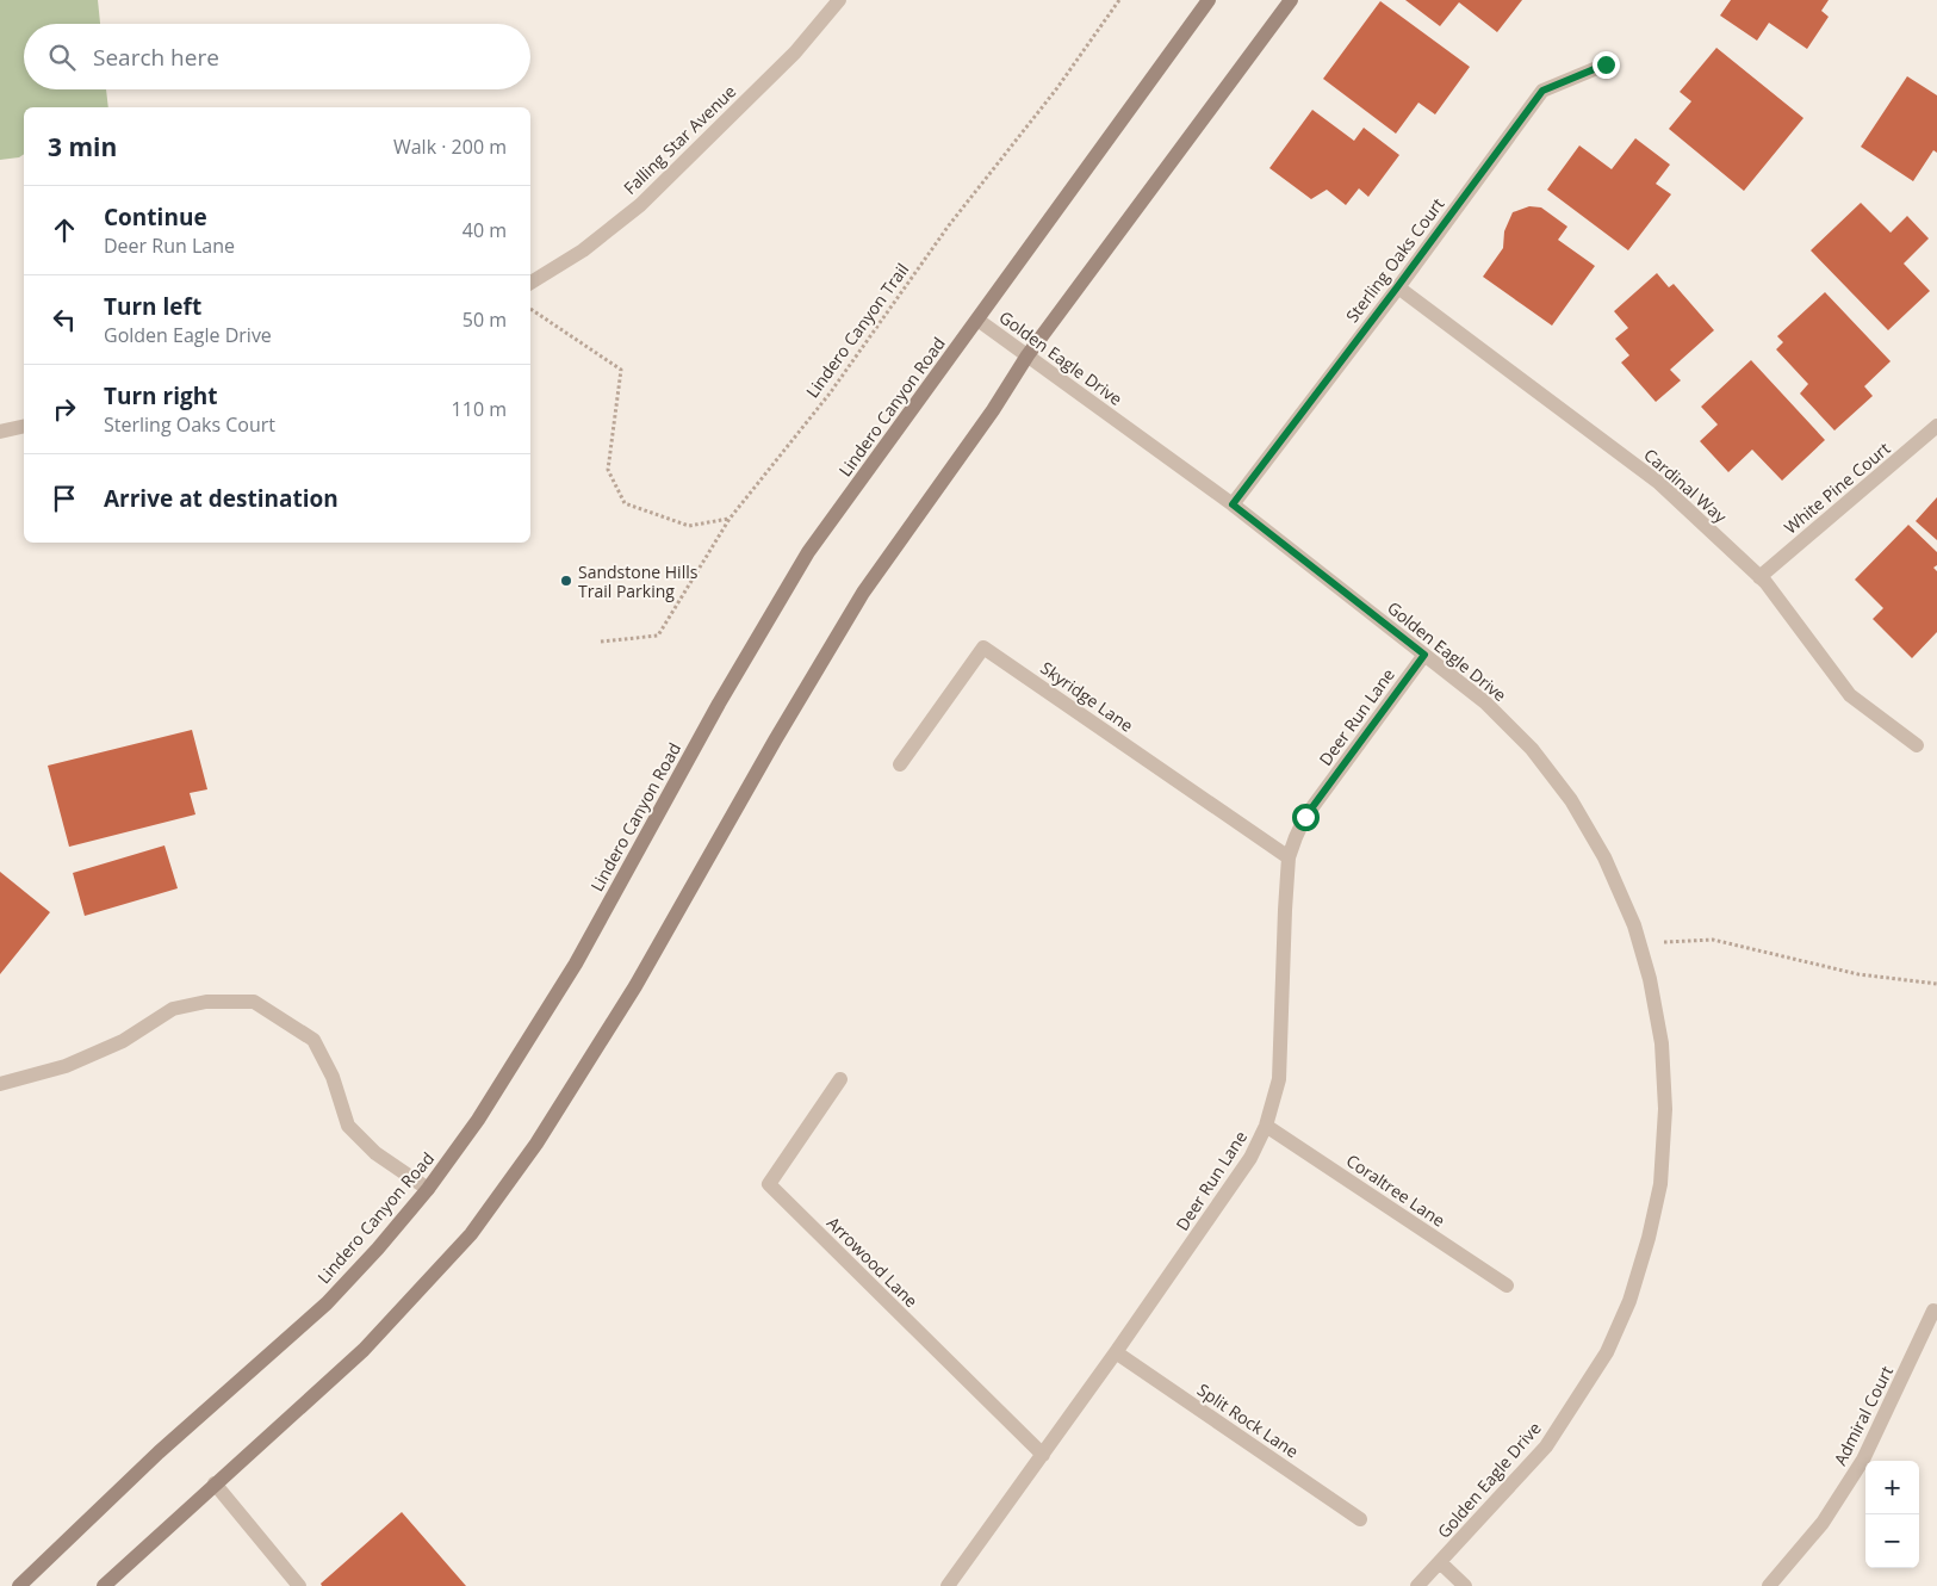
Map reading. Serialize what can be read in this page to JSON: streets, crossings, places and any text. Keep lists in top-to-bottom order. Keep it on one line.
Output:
{"streets":{"street":["Falling Star Avenue","Sterling Oaks Court","Golden Eagle Drive","Lindero Canyon Road","Cardinal Way","White Pine Court","Skyridge Lane","Deer Run Lane","Coraltree Lane","Arrowood Lane","Admiral Court","Split Rock Lane"],"path":["Lindero Canyon Trail"]},"crossings":[["Sterling Oaks Court","Golden Eagle Drive"],["Sterling Oaks Court","Cardinal Way"],["Golden Eagle Drive","Lindero Canyon Road"],["Golden Eagle Drive","Deer Run Lane"],["Cardinal Way","White Pine Court"],["Skyridge Lane","Deer Run Lane"],["Deer Run Lane","Coraltree Lane"],["Deer Run Lane","Arrowood Lane"],["Deer Run Lane","Split Rock Lane"]],"places":["Sandstone Hills Trail Parking"],"page":{"search":"Search here","heading":["3 min","Walk · 200 m"],"list":[["Continue","Deer Run Lane","40 m"],["Turn left","Golden Eagle Drive","50 m"],["Turn right","Sterling Oaks Court","110 m"],"Arrive at destination"],"map_buttons":["+","−"]}}
